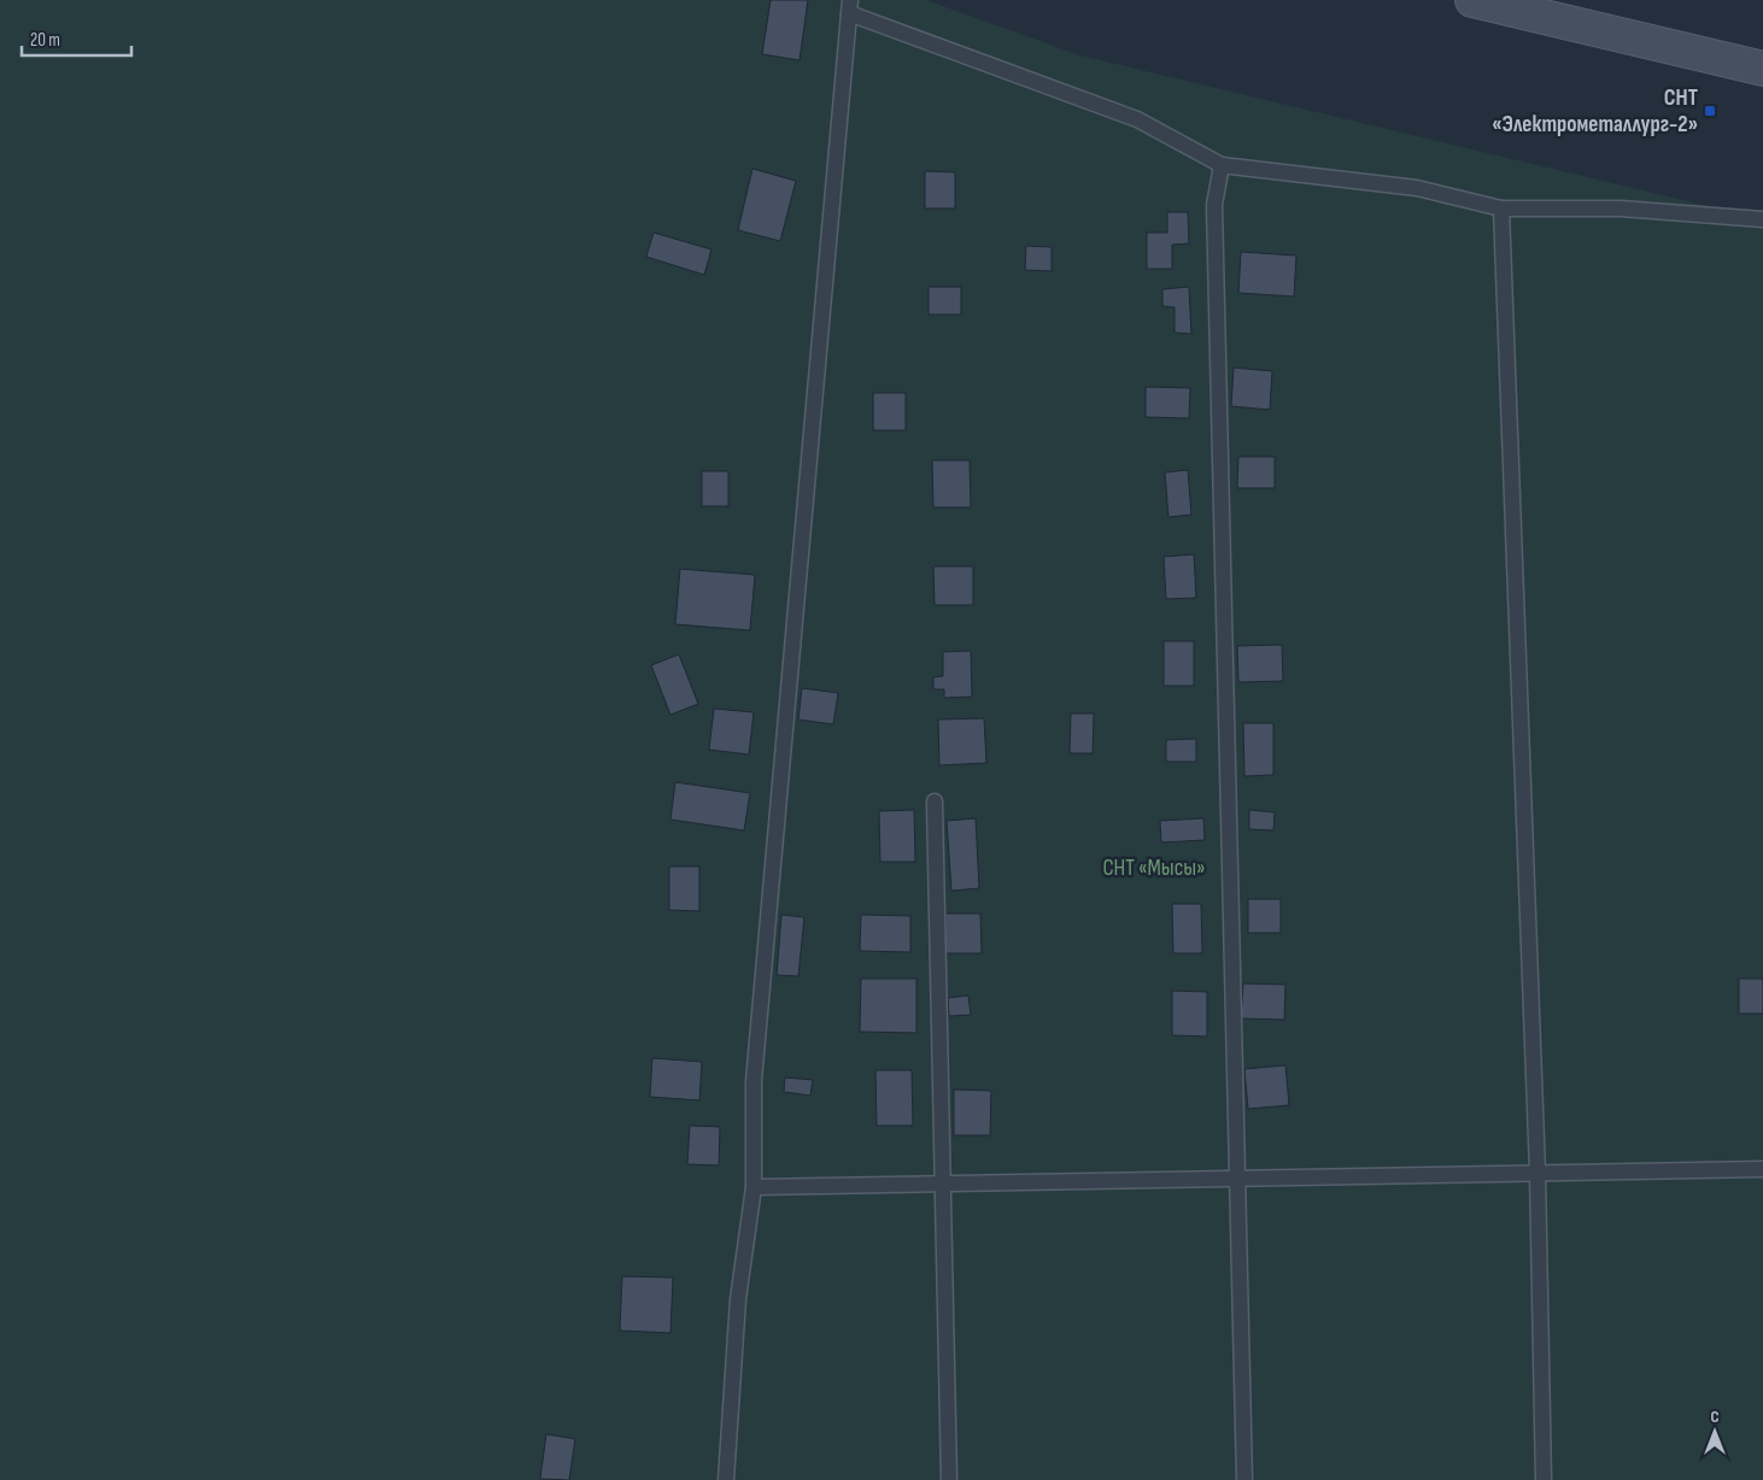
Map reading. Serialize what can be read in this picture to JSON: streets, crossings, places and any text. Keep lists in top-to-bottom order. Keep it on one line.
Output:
{"parks":["СНТ «Мысы»"],"places":{"transit":["СНТ «Электрометаллург-2»"]},"scale_bar":"20 m","north":"top"}
